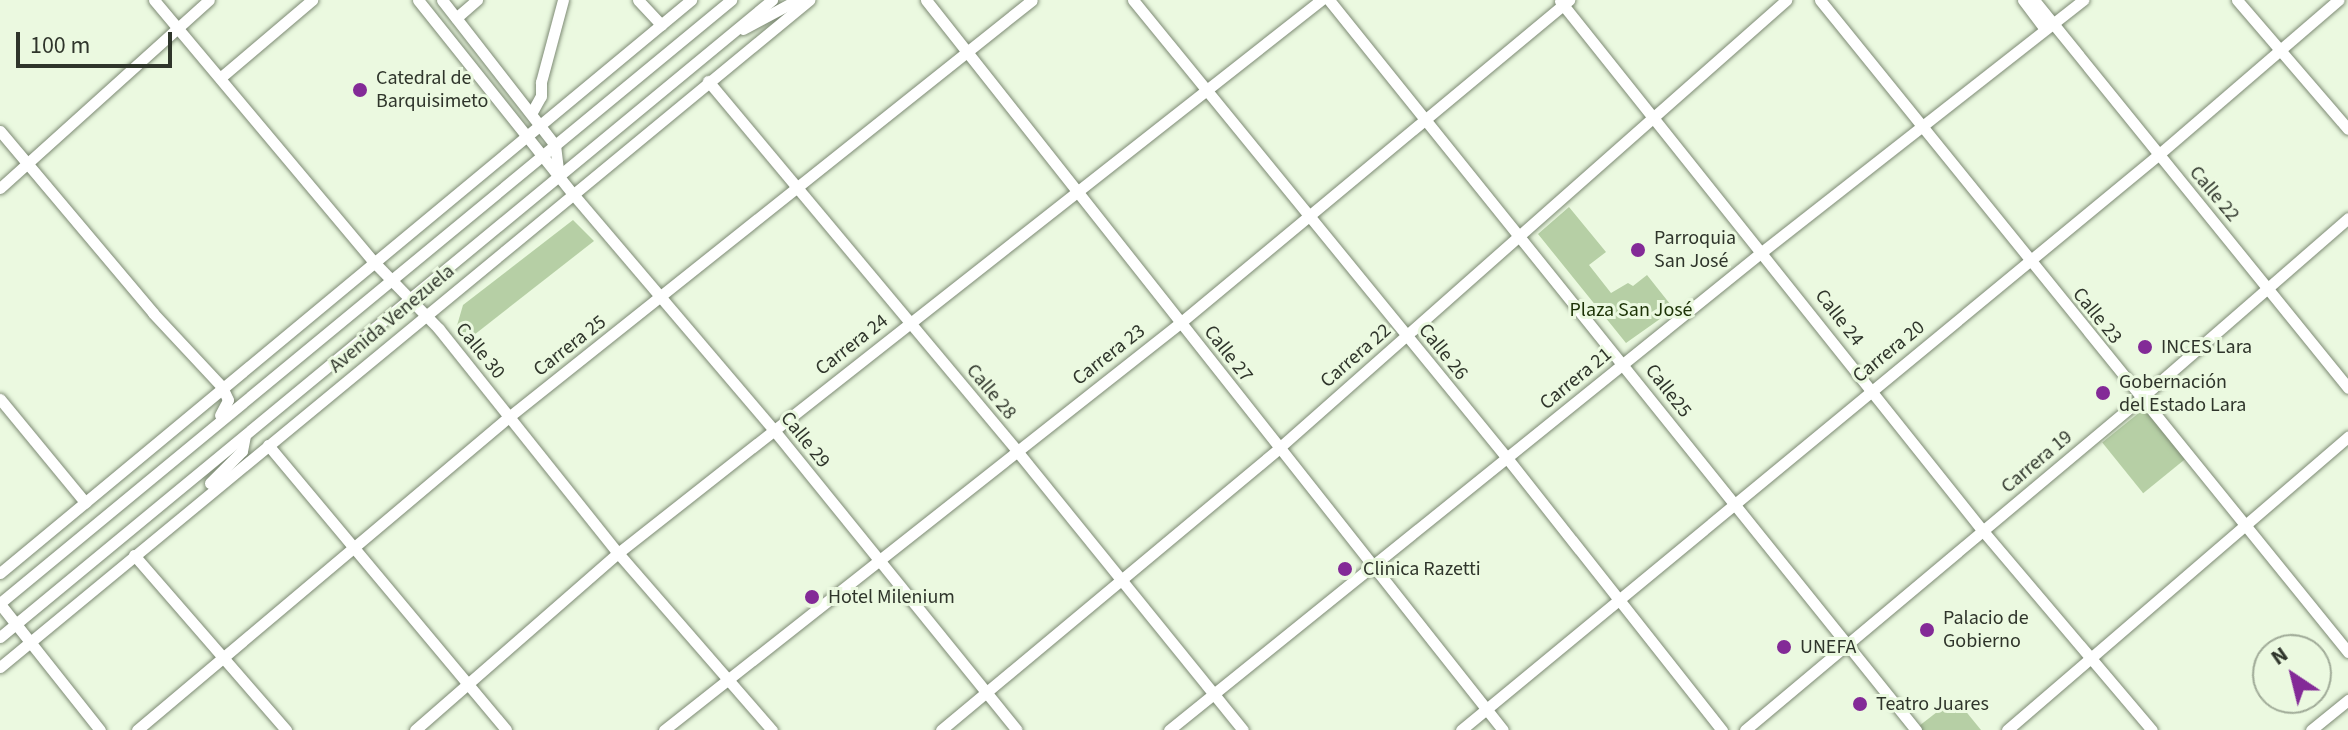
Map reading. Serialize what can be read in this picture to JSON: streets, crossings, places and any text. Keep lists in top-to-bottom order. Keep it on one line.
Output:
{"streets":{"street":["Calle 22","Calle 23","Calle 24","Avenida Venezuela","Carrera 24","Carrera 25","Calle 30","Calle 26","Carrera 20","Calle 27","Carrera 23","Carrera 22","Carrera 21","Calle25","Calle 28","Calle 29","Carrera 19"]},"crossings":[["Calle 22","Carrera 20"],["Calle 22","Carrera 21"],["Calle 22","Carrera 19"],["Calle 23","Carrera 20"],["Calle 23","Carrera 21"],["Calle 23","Carrera 19"],["Calle 24","Carrera 20"],["Calle 24","Carrera 23"],["Calle 24","Carrera 22"],["Calle 24","Carrera 21"],["Calle 24","Carrera 19"],["Avenida Venezuela","Calle 30"],["Avenida Venezuela","Calle 28"],["Avenida Venezuela","Calle 29"],["Carrera 24","Calle 30"],["Carrera 24","Calle 26"],["Carrera 24","Calle 27"],["Carrera 24","Calle 28"],["Carrera 24","Calle 29"],["Carrera 25","Calle 30"],["Carrera 25","Calle 27"],["Carrera 25","Calle 28"],["Carrera 25","Calle 29"],["Calle 30","Carrera 23"],["Calle 26","Carrera 20"],["Calle 26","Carrera 23"],["Calle 26","Carrera 22"],["Calle 26","Carrera 21"],["Carrera 20","Calle 27"],["Carrera 20","Calle25"],["Calle 27","Carrera 23"],["Calle 27","Carrera 22"],["Calle 27","Carrera 21"],["Carrera 23","Calle25"],["Carrera 23","Calle 28"],["Carrera 23","Calle 29"],["Carrera 22","Calle25"],["Carrera 22","Calle 28"],["Carrera 22","Calle 29"],["Carrera 21","Calle25"],["Carrera 21","Calle 28"],["Calle25","Carrera 19"]],"parks":["Plaza San José"],"places":["Catedral de Barquisimeto","Parroquia San José","INCES Lara","Gobernación del Estado Lara","Clinica Razetti","Hotel Milenium","Palacio de Gobierno","UNEFA","Teatro Juares"],"scale_bar":"100 m","north":"top left"}
